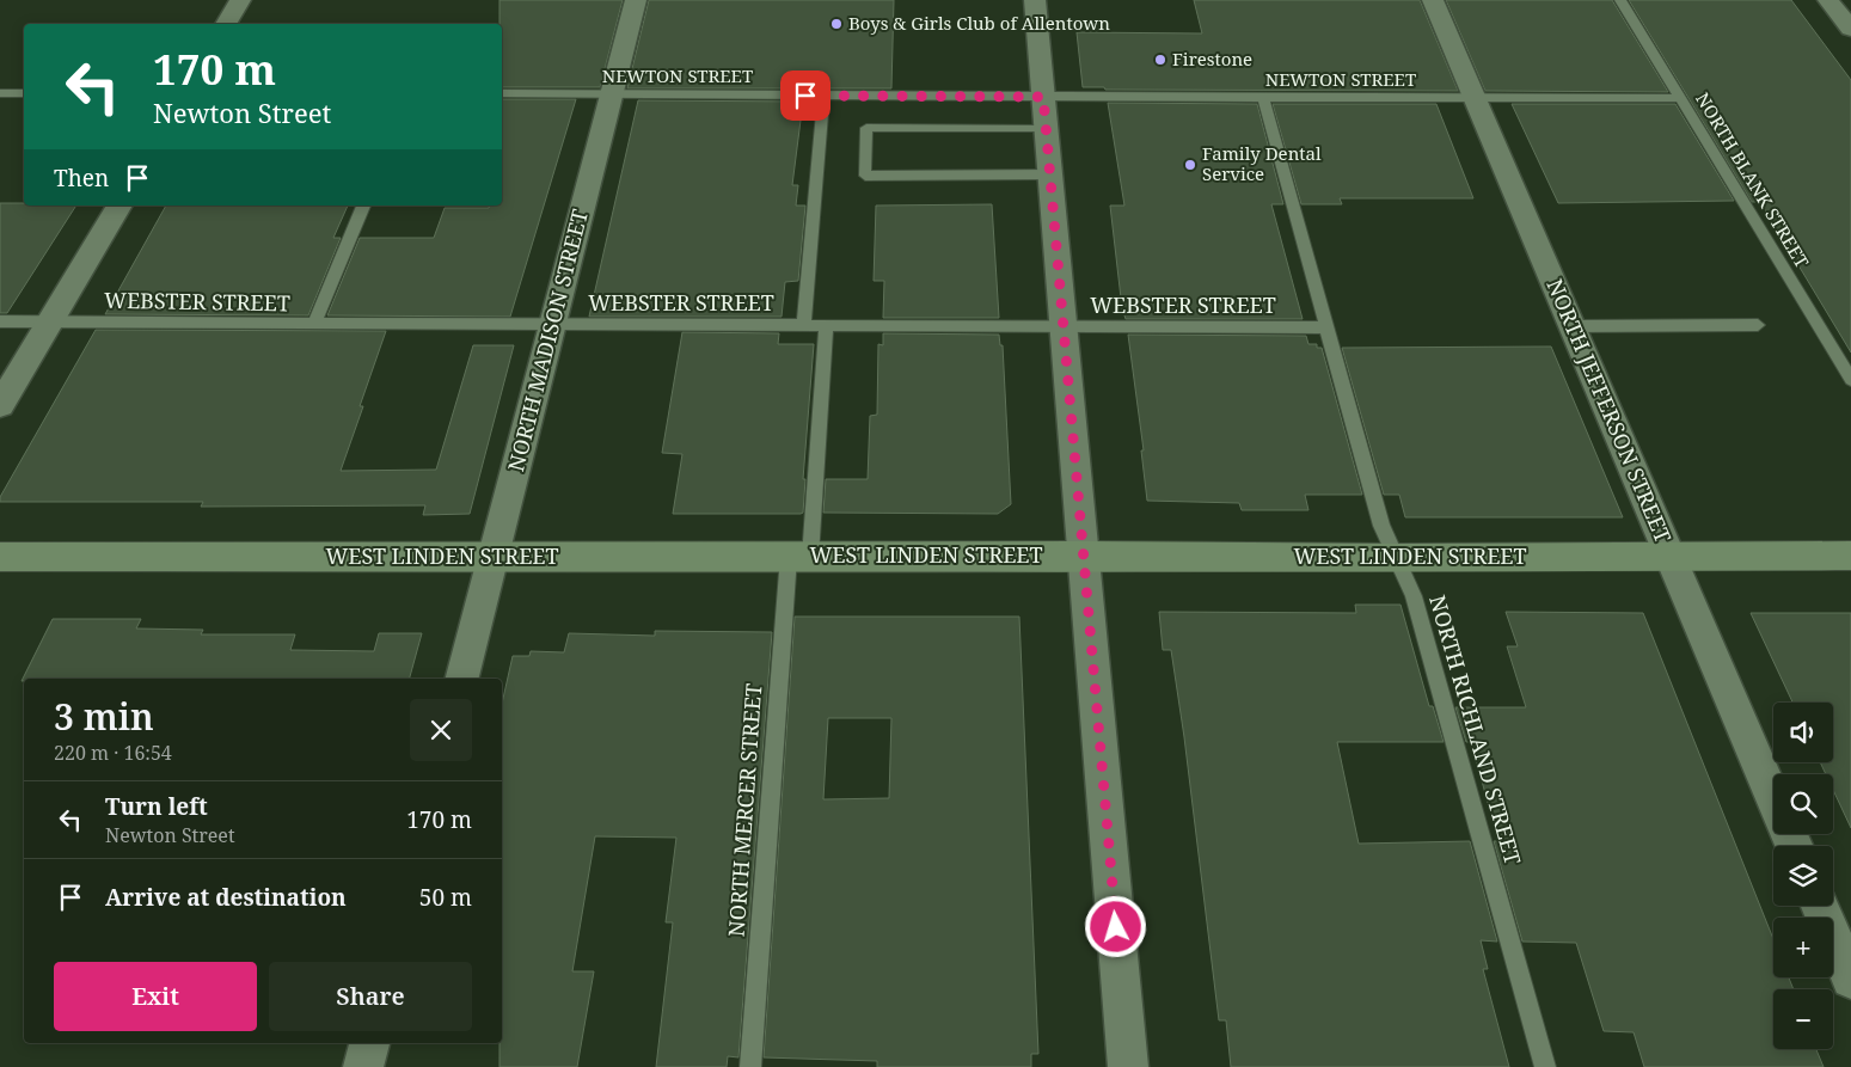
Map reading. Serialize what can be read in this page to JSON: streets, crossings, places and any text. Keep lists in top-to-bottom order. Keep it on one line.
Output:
{"streets":{"street":["NORTH MADISON STREET","NORTH JEFFERSON STREET","WEST LINDEN STREET"],"lane":["NEWTON STREET","NORTH BLANK STREET","WEBSTER STREET","NORTH RICHLAND STREET","NORTH MERCER STREET"]},"crossings":[["NEWTON STREET","NORTH BLANK STREET"],["NEWTON STREET","NORTH MADISON STREET"],["NEWTON STREET","NORTH JEFFERSON STREET"],["NEWTON STREET","NORTH RICHLAND STREET"],["WEBSTER STREET","NORTH MADISON STREET"],["WEBSTER STREET","NORTH RICHLAND STREET"],["WEBSTER STREET","NORTH MERCER STREET"],["NORTH MADISON STREET","WEST LINDEN STREET"],["NORTH JEFFERSON STREET","WEST LINDEN STREET"],["WEST LINDEN STREET","NORTH RICHLAND STREET"],["WEST LINDEN STREET","NORTH MERCER STREET"]],"places":["Boys & Girls Club of Allentown","Firestone","Family Dental Service"],"page":{"turn":["170 m","Newton Street"],"then":"Then","heading":["3 min","220 m · 16:54"],"map_buttons":["+","−"],"list":[{"name":"Turn left","note":"Newton Street","value":"170 m"},{"name":"Arrive at destination","value":"50 m"}],"buttons":["Exit","Share"]}}
